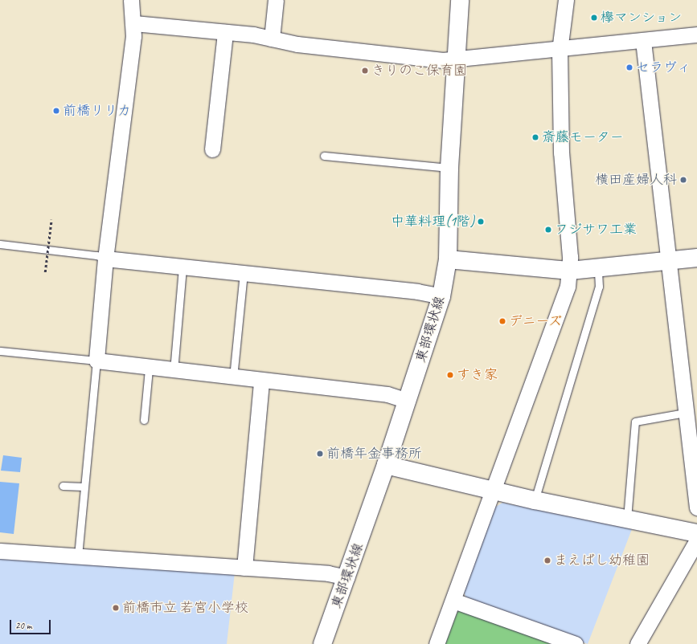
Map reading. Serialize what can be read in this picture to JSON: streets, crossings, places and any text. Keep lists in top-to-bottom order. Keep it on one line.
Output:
{"streets":{"street":["東部環状線"]},"places":["欅マンション","セラヴィ","きりのこ保育園","前橋リリカ","斎藤モーター","横田産婦人科","中華料理(1階)","フジサワ工業","デニーズ","すき家","前橋年金事務所","まえばし幼稚園","前橋市立 若宮小学校"],"scale_bar":"20 m"}
